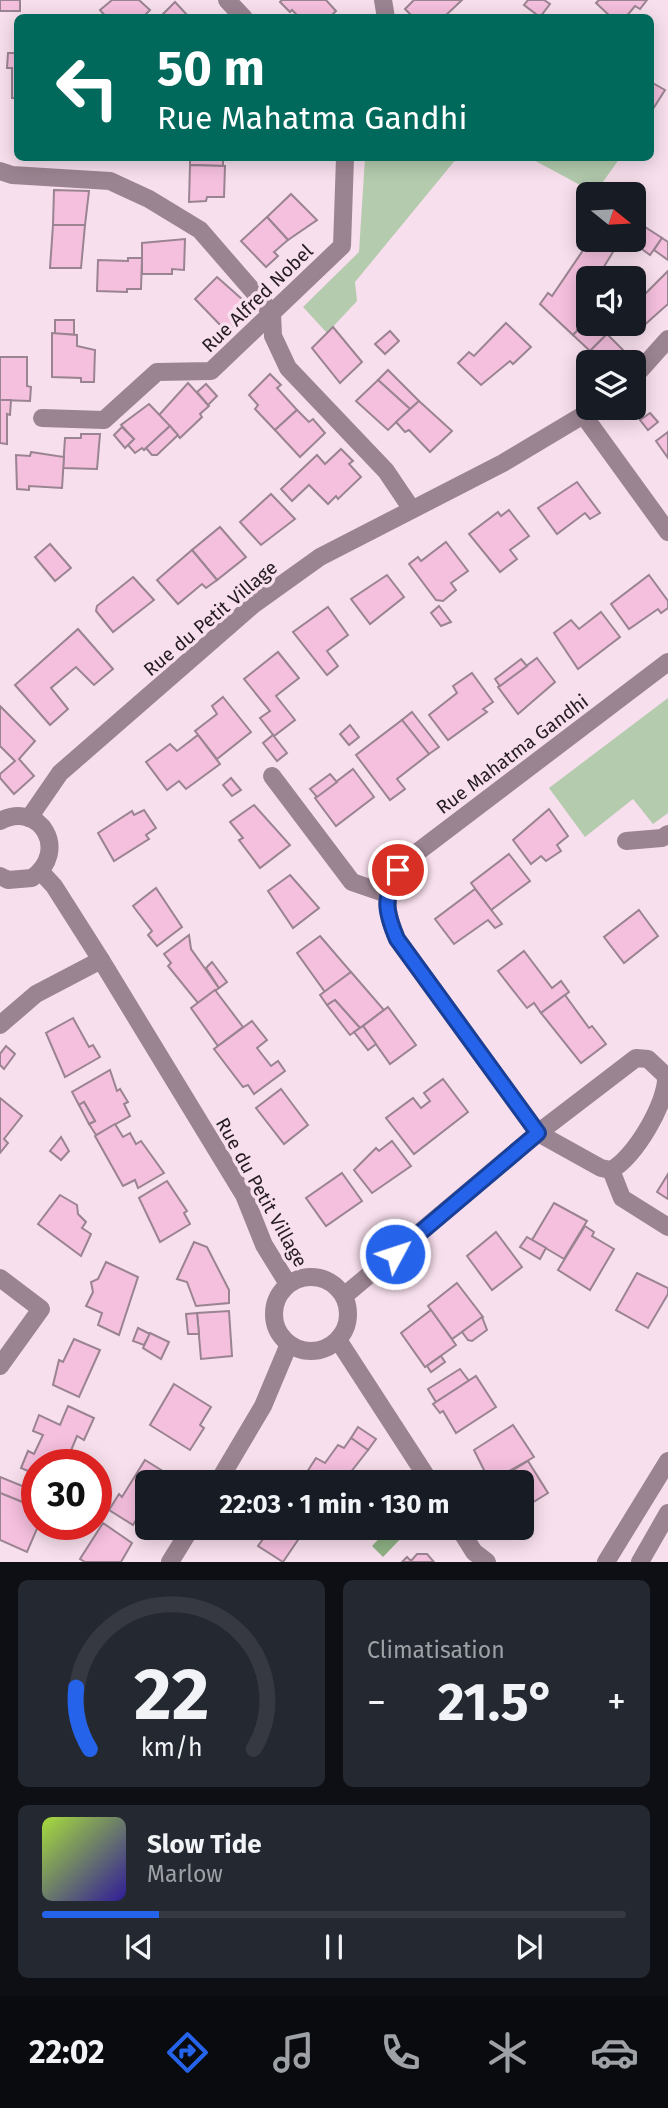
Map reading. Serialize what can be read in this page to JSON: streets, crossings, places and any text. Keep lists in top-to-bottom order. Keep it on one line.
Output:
{"streets":{"street":["Rue Alfred Nobel","Rue du Petit Village","Rue Mahatma Gandhi"]},"north":"right","page":{"turn":["50 m","Rue Mahatma Gandhi"],"limit":"30","trip":"22:03 · 1 min · 130 m","tile":"Climatisation","heat":["−","21.5°","+"],"song":["Slow Tide","Marlow"],"tabs":"22:02","gauge":["22","km/h"]}}
